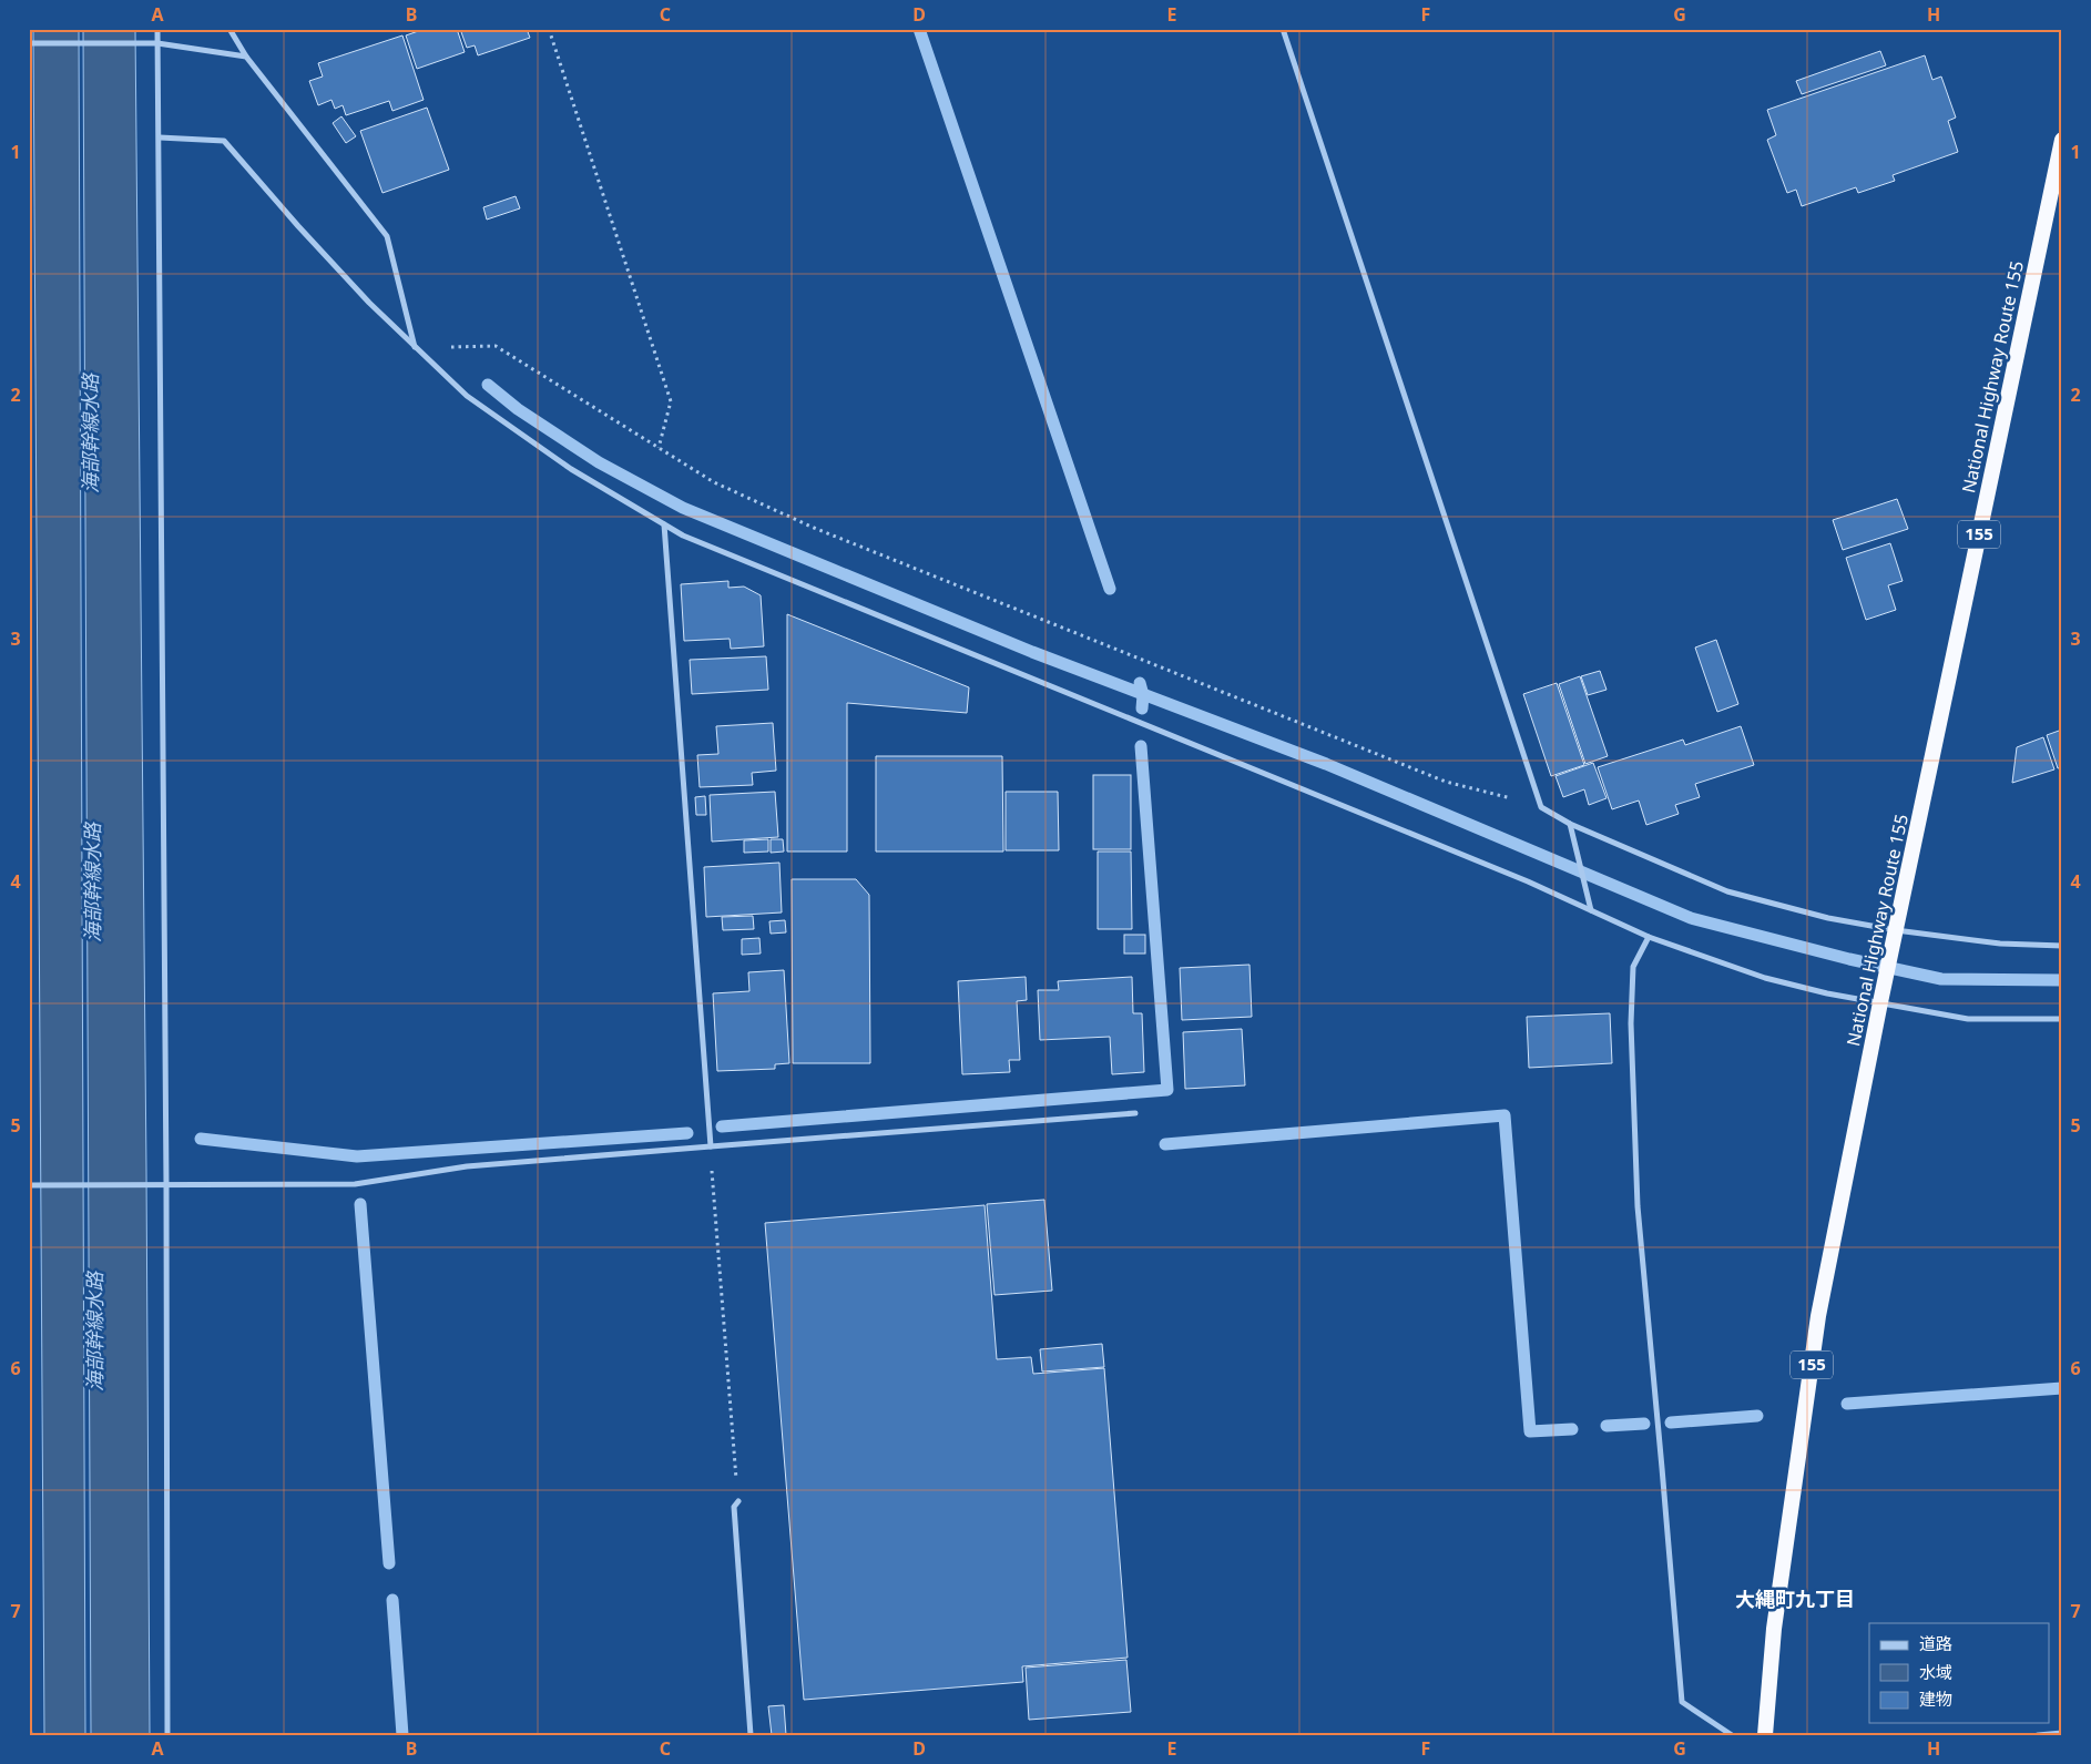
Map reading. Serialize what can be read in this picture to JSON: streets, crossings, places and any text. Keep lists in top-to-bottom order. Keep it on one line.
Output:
{"streets":{"highway":["National Highway Route 155","155"]},"districts":["大縄町九丁目"],"water":["海部幹線水路"],"legend":["道路","水域","建物"],"grid":{"columns":["A","B","C","D","E","F","G","H"],"rows":["1","2","3","4","5","6","7"]}}
